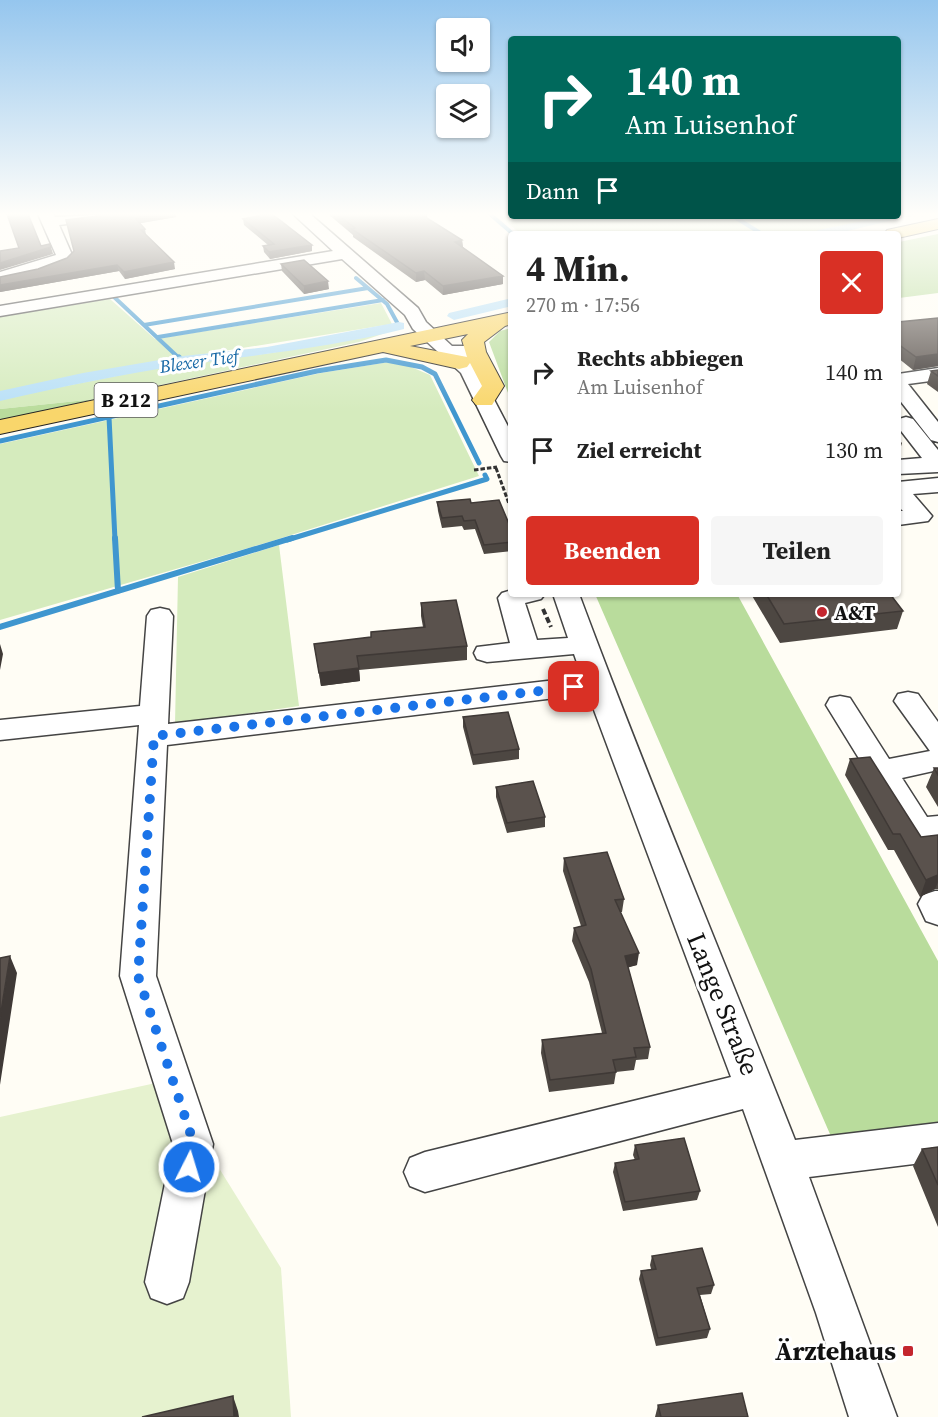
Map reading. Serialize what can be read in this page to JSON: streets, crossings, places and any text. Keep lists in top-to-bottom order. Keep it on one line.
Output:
{"streets":{"main road":["B 212"],"street":["Lange Straße"]},"water":["Blexer Tief"],"places":{"other":["A&T"],"transit":["Ärztehaus"]},"page":{"turn":["140 m","Am Luisenhof"],"then":"Dann","heading":["4 Min.","270 m · 17:56"],"list":[{"name":"Rechts abbiegen","note":"Am Luisenhof","value":"140 m"},{"name":"Ziel erreicht","value":"130 m"}],"buttons":["Beenden","Teilen"]}}
